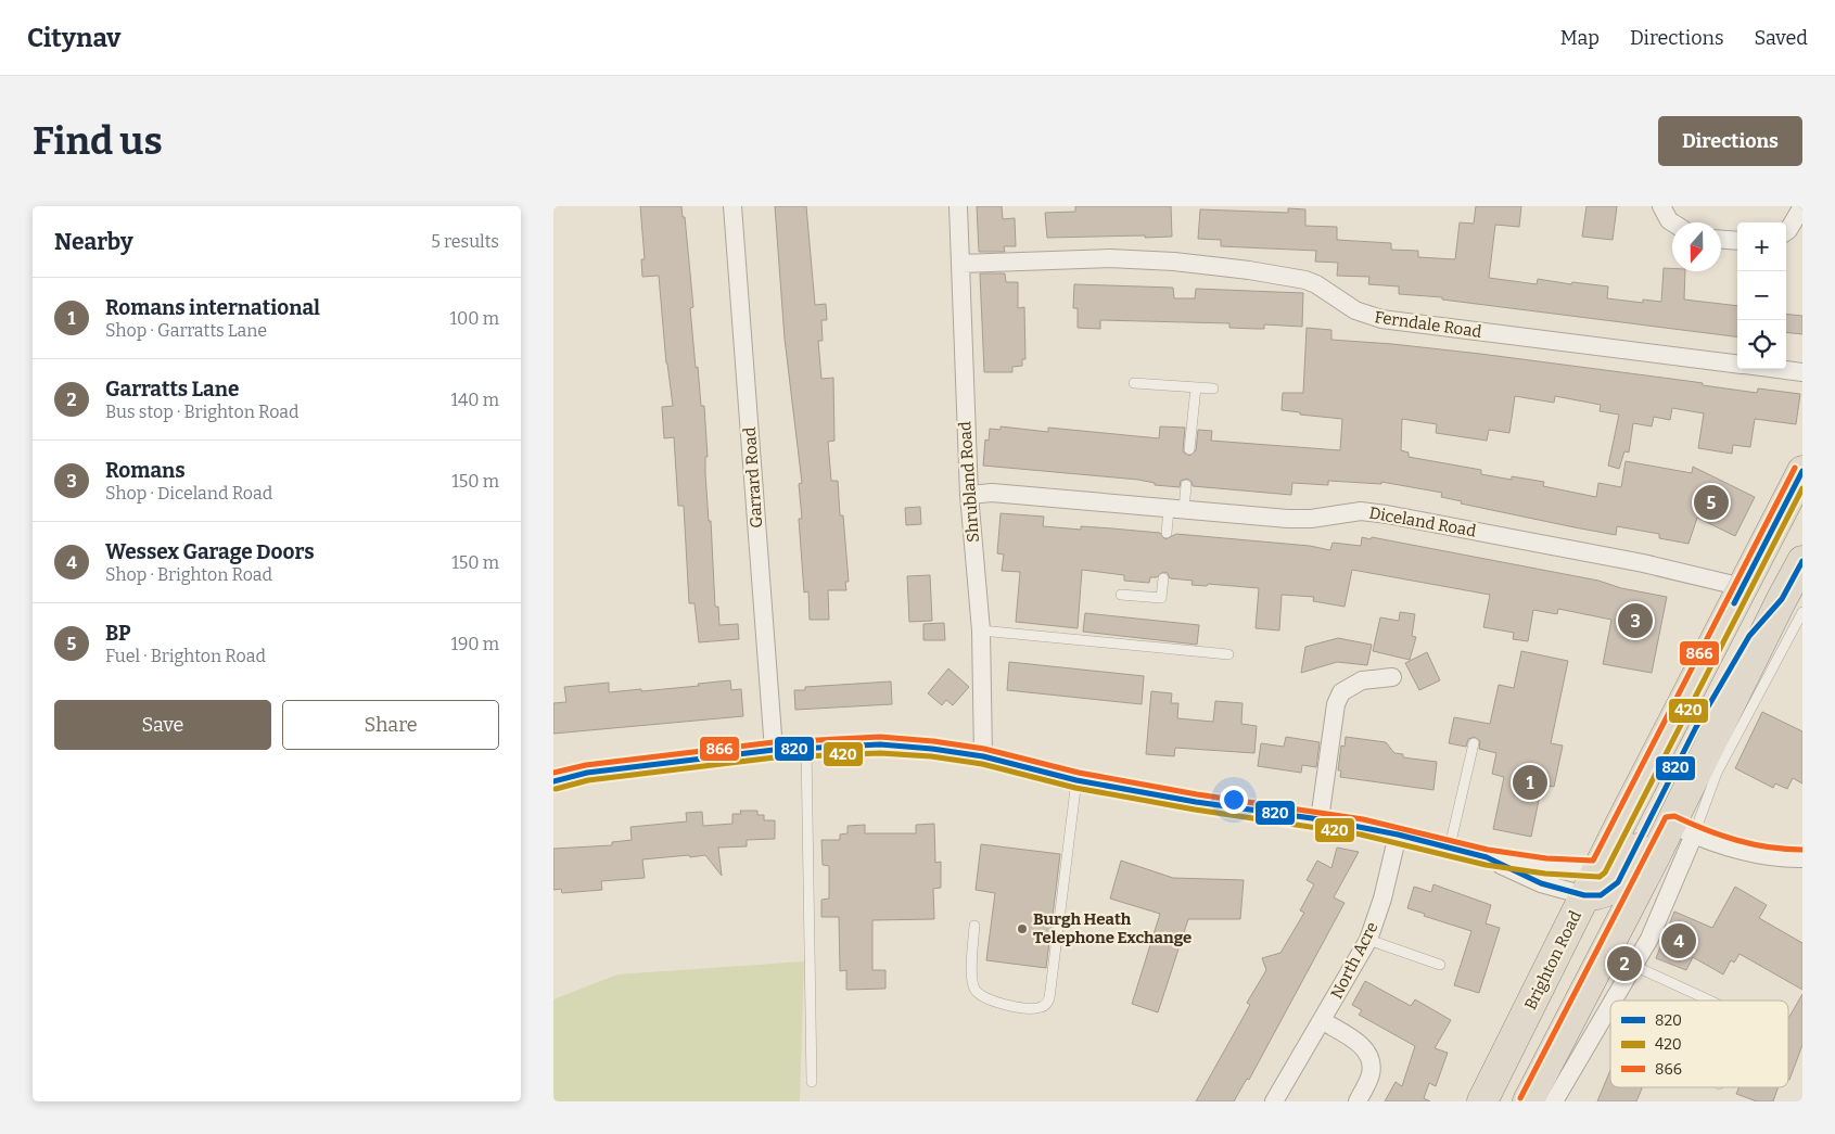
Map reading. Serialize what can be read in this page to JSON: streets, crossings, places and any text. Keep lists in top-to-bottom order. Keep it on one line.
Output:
{"streets":{"highway":["Brighton Road"],"street":["Ferndale Road","Garrard Road","Shrubland Road","Diceland Road","North Acre"]},"crossings":[["Ferndale Road","Shrubland Road"],["Shrubland Road","Diceland Road"],["Diceland Road","Brighton Road"]],"places":["Burgh Heath Telephone Exchange"],"lines":["transit line 866","transit line 820","transit line 420"],"legend":["820","420","866"],"north":"bottom","page":{"header":"Citynav","nav":["Map","Directions","Saved"],"buttons":["Directions",["Save","Share"]],"title":"Find us","heading":["Nearby","5 results"],"map_buttons":["+","−"],"list":[{"mark":"1","name":"Romans international","note":"Shop · Garratts Lane","value":"100 m"},{"mark":"2","name":"Garratts Lane","note":"Bus stop · Brighton Road","value":"140 m"},{"mark":"3","name":"Romans","note":"Shop · Diceland Road","value":"150 m"},{"mark":"4","name":"Wessex Garage Doors","note":"Shop · Brighton Road","value":"150 m"},{"mark":"5","name":"BP","note":"Fuel · Brighton Road","value":"190 m"}],"pins":["5","3","1","4","2"]}}
